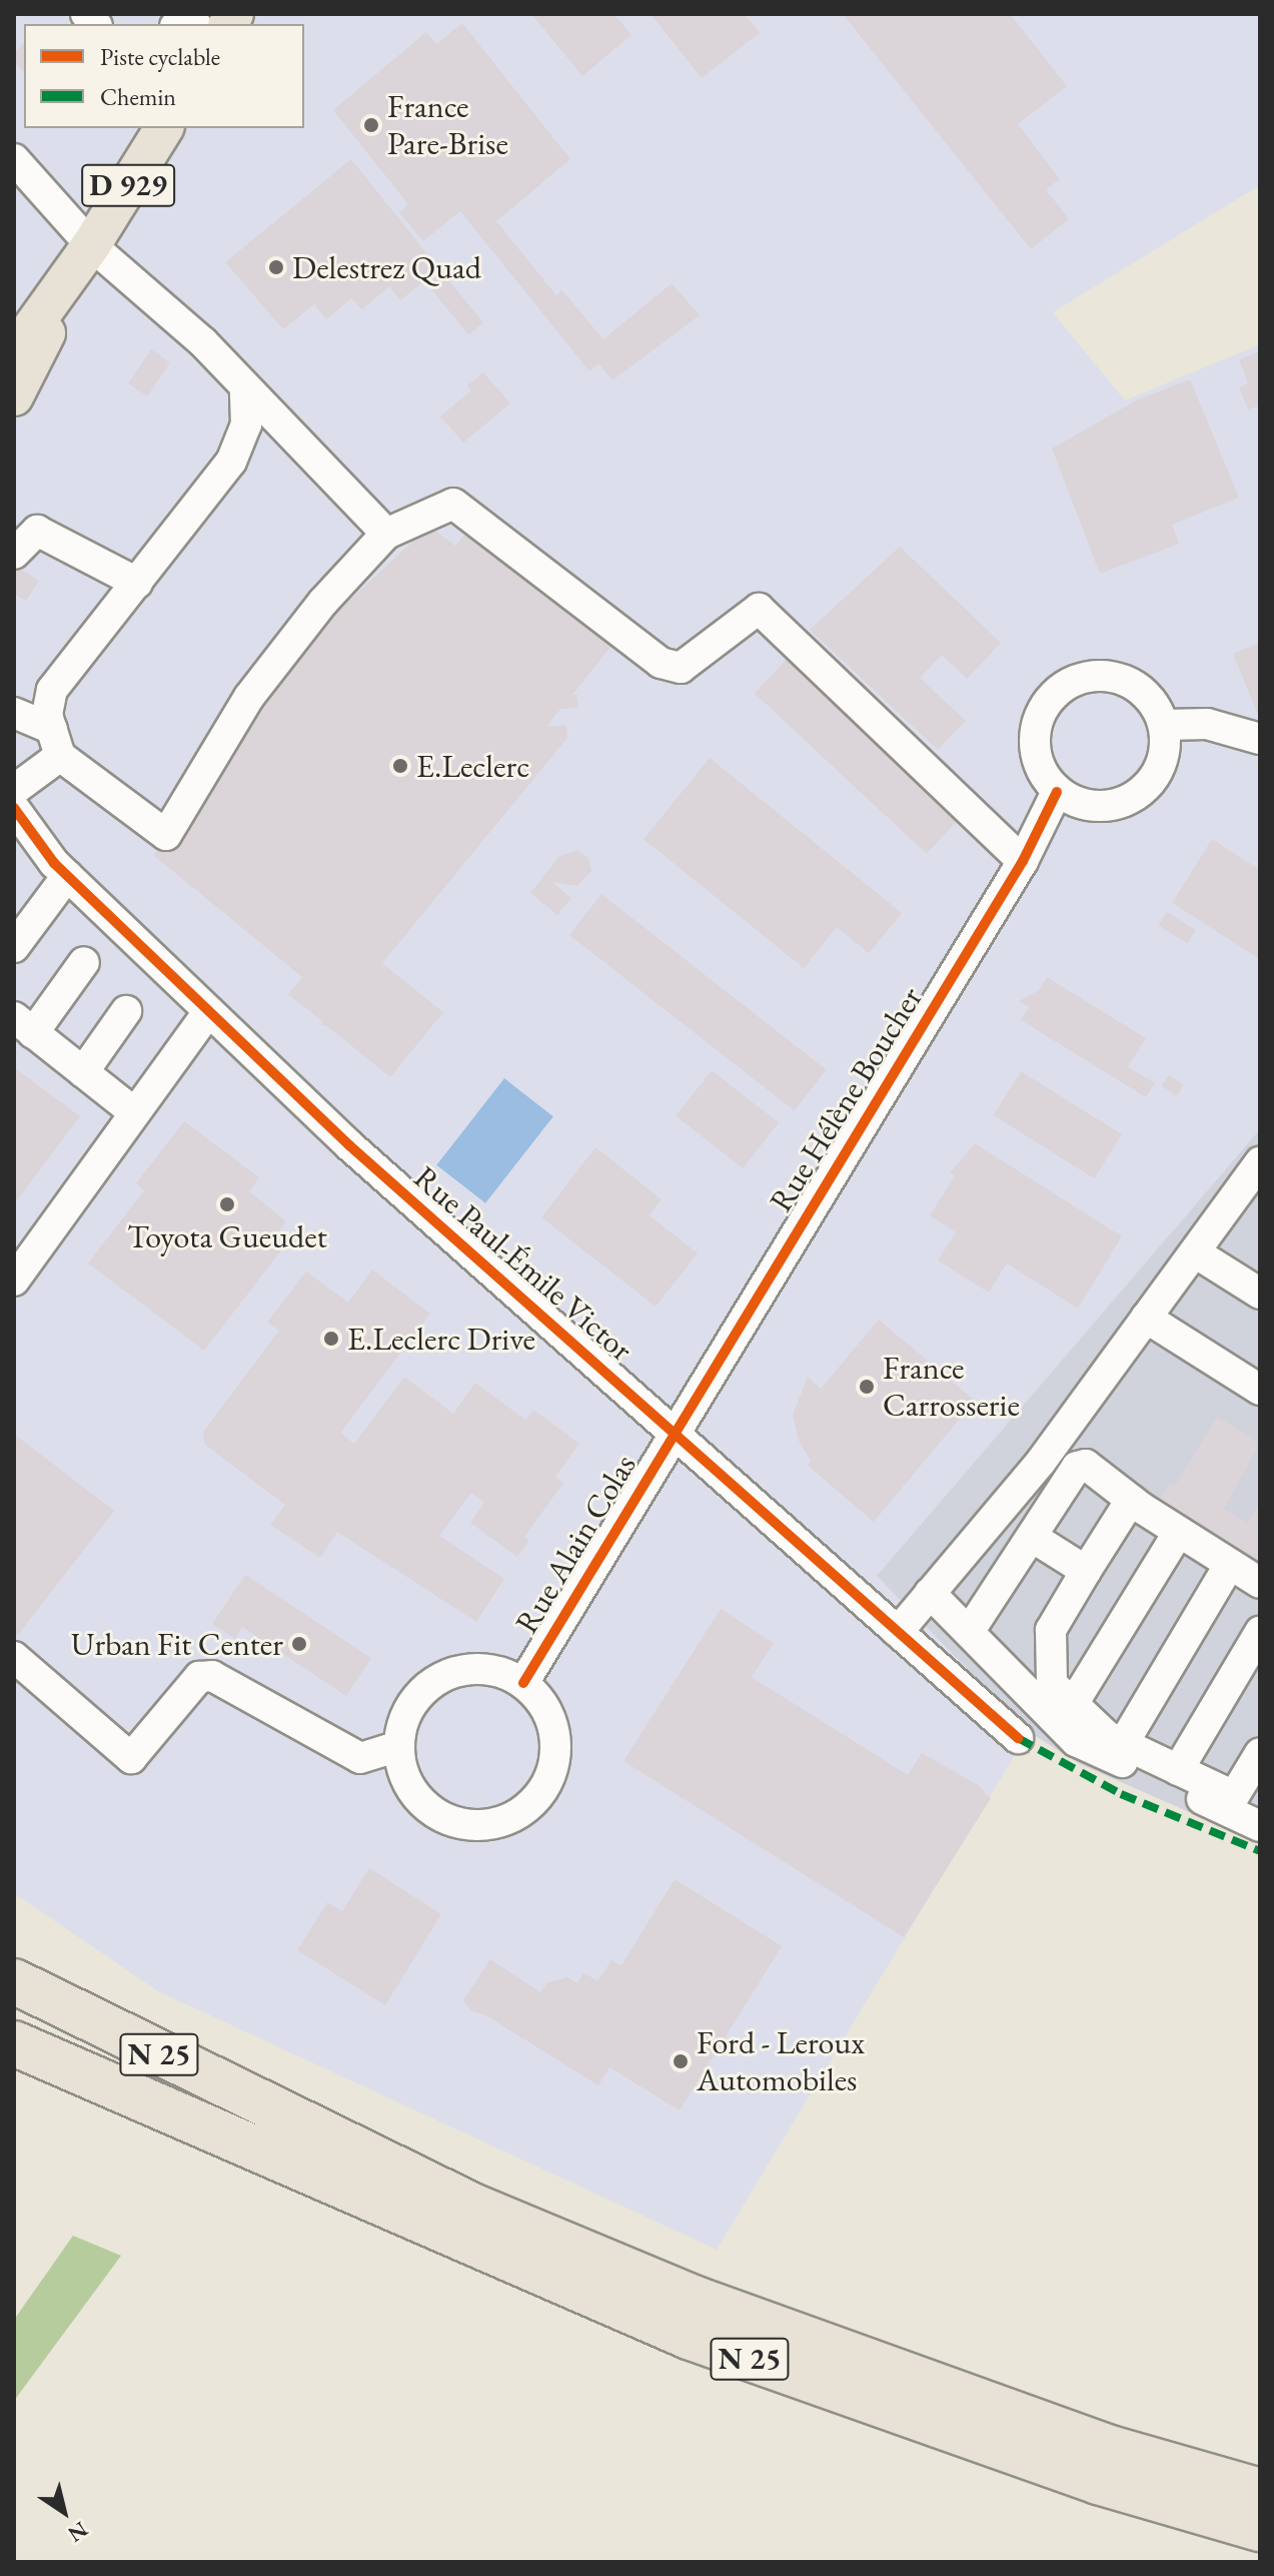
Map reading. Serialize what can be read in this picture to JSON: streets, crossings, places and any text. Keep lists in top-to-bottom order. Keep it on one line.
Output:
{"streets":{"highway":["N 25"],"main road":["D 929"],"street":["Rue Hélène Boucher","Rue Paul-Émile Victor","Rue Alain Colas"]},"crossings":[["Rue Hélène Boucher","Rue Paul-Émile Victor"],["Rue Hélène Boucher","Rue Alain Colas"],["Rue Paul-Émile Victor","Rue Alain Colas"]],"places":["France Pare-Brise","Delestrez Quad","E.Leclerc","Toyota Gueudet","E.Leclerc Drive","France Carrosserie","Urban Fit Center","Ford - Leroux Automobiles"],"legend":["Piste cyclable","Chemin"],"north":"bottom right"}
